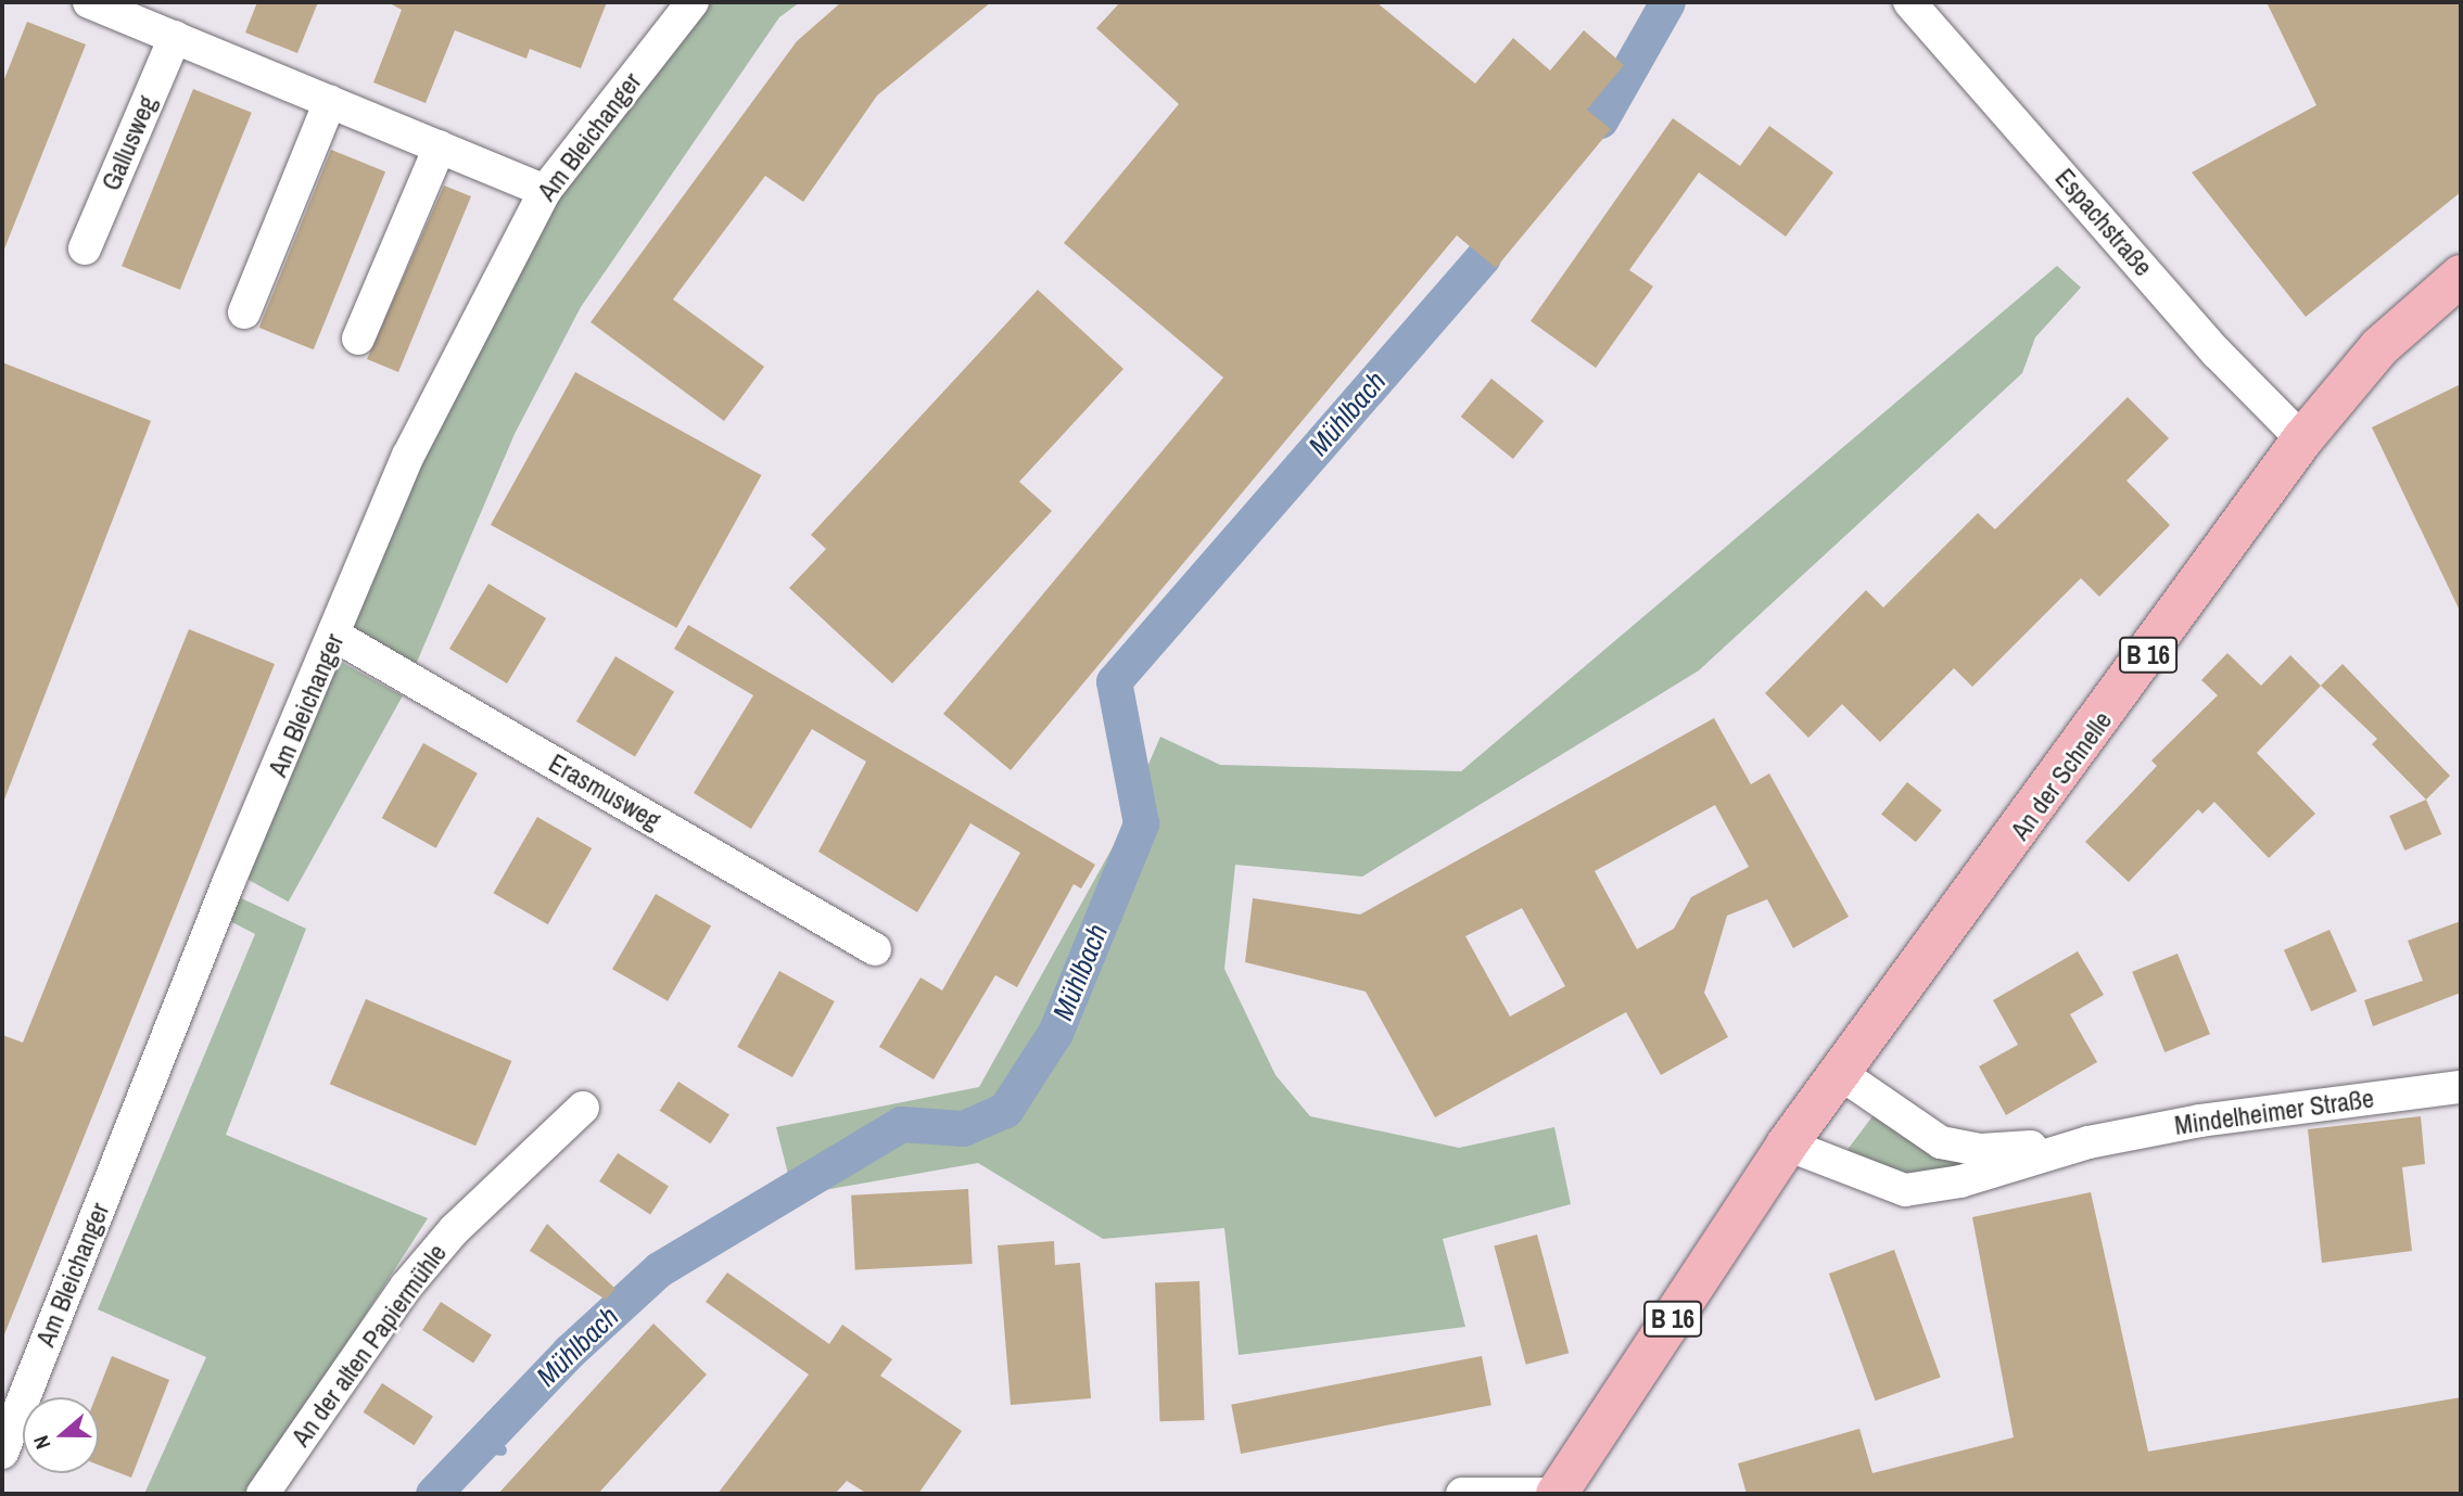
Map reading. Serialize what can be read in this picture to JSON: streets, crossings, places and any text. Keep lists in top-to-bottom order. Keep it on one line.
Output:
{"streets":{"main road":["B 16","An der Schnelle"],"street":["Am Bleichanger","Gallusweg","Espachstraße","Erasmusweg","Mindelheimer Straße","An der alten Papiermühle"]},"crossings":[["Am Bleichanger","Erasmusweg"],["Espachstraße","An der Schnelle"],["B 16","An der Schnelle"],["B 16","Mindelheimer Straße"],["An der Schnelle","Mindelheimer Straße"]],"water":["Mühlbach"],"north":"left"}
